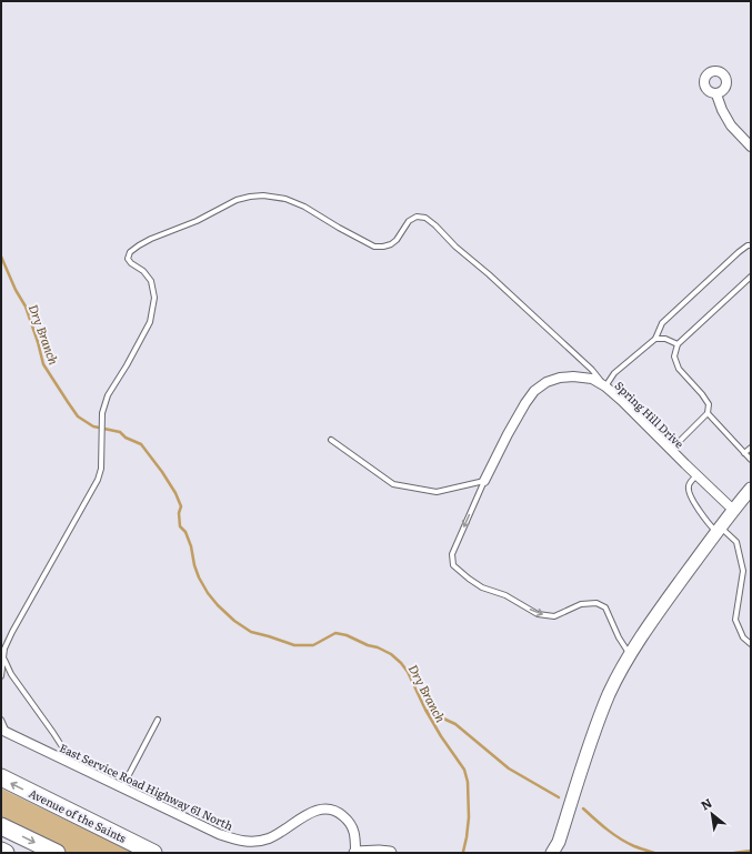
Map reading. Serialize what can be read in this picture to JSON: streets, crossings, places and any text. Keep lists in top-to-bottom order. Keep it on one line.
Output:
{"streets":{"highway":["Avenue of the Saints"],"street":["Spring Hill Drive","East Service Road Highway 61 North"]},"water":["Dry Branch"],"north":"top left"}
